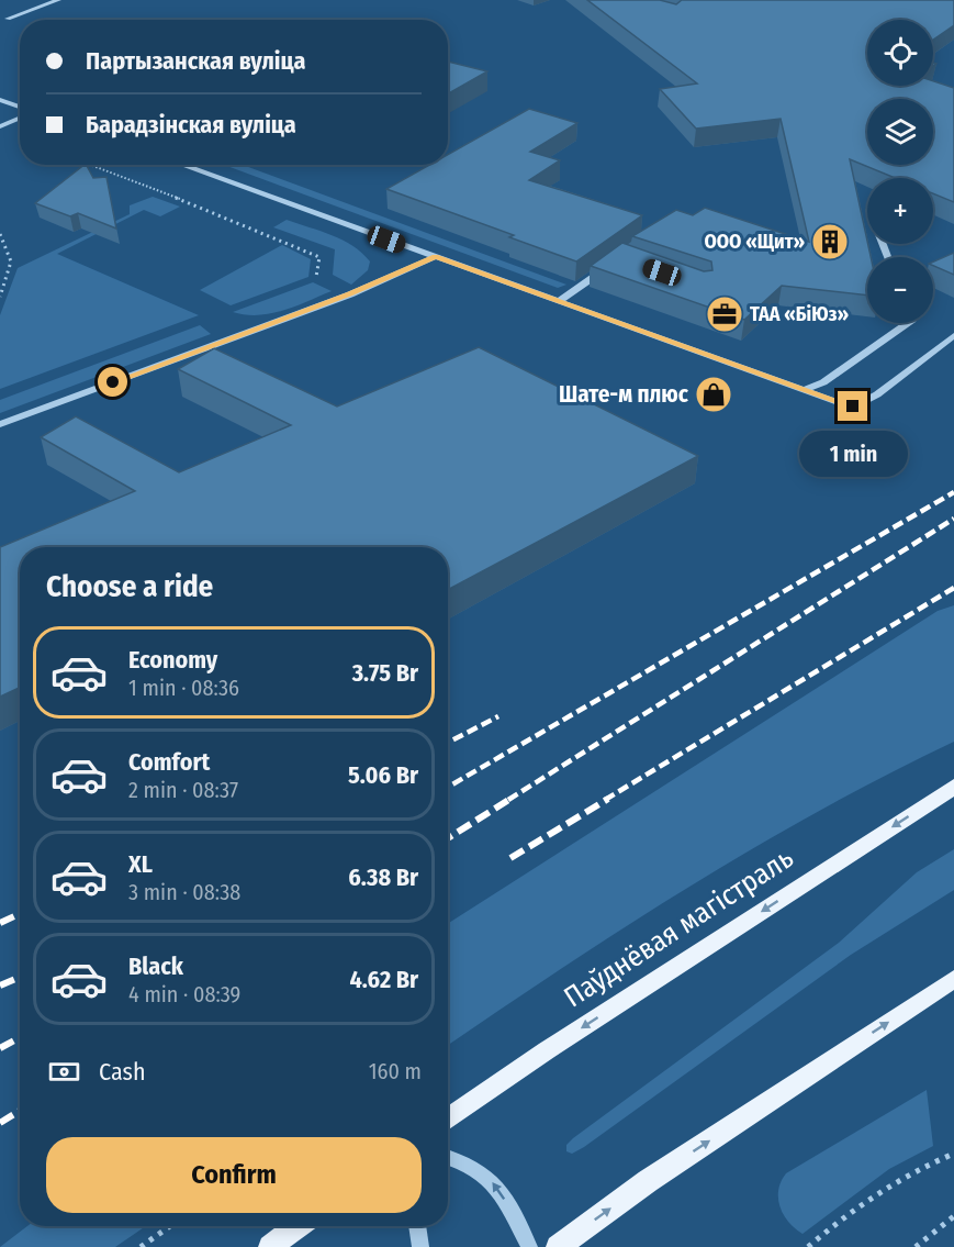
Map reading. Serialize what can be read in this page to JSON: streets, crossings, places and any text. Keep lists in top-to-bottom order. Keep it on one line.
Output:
{"streets":{"main road":["Паўднёвая магістраль"]},"one_way":["Паўднёвая магістраль"],"places":{"building":["ООО «Щит»"],"office":["ТАА «БіЮз»"],"shop":["Шате-м плюс"]},"page":{"map_buttons":["+","−"],"banner":["Партызанская вуліца","Барадзінская вуліца"],"bubble":"1 min","heading":"Choose a ride","list":[{"name":"Economy","note":"1 min · 08:36","value":"3.75 Br"},{"name":"Comfort","note":"2 min · 08:37","value":"5.06 Br"},{"name":"XL","note":"3 min · 08:38","value":"6.38 Br"},{"name":"Black","note":"4 min · 08:39","value":"4.62 Br"}],"pay":["Cash","160 m"],"buttons":"Confirm"}}
